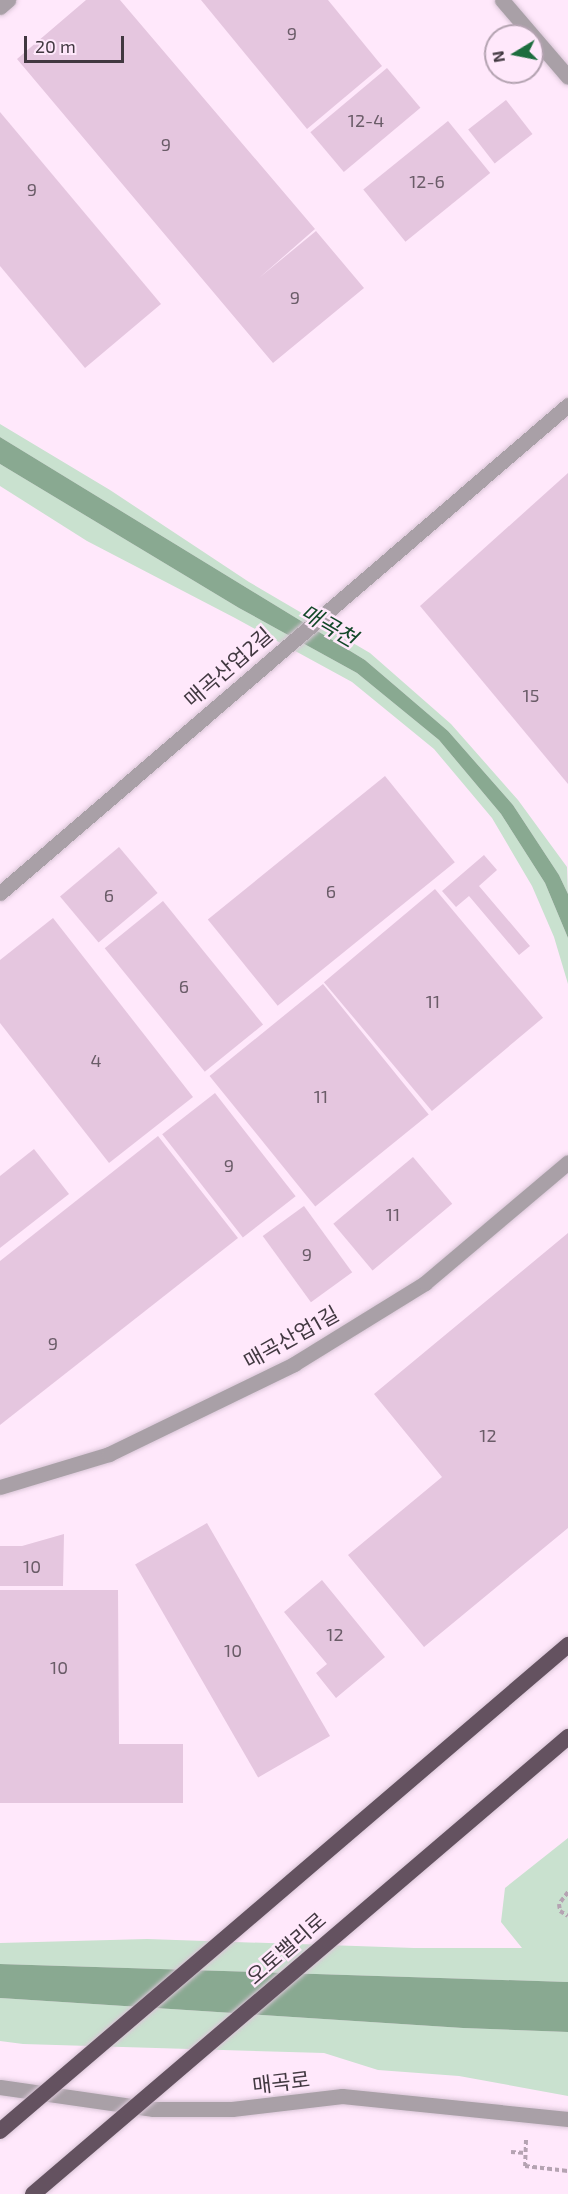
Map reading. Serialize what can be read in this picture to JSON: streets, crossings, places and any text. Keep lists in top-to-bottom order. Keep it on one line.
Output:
{"streets":{"highway":["오토밸리로"],"street":["매곡산업2길","매곡산업1길","매곡로"]},"water":["매곡천"],"house_numbers":["9","12-4","9","12-6","9","9","15","6","6","6","11","4","11","9","11","9","9","12","10","12","10","10"],"scale_bar":"20 m","north":"left"}
